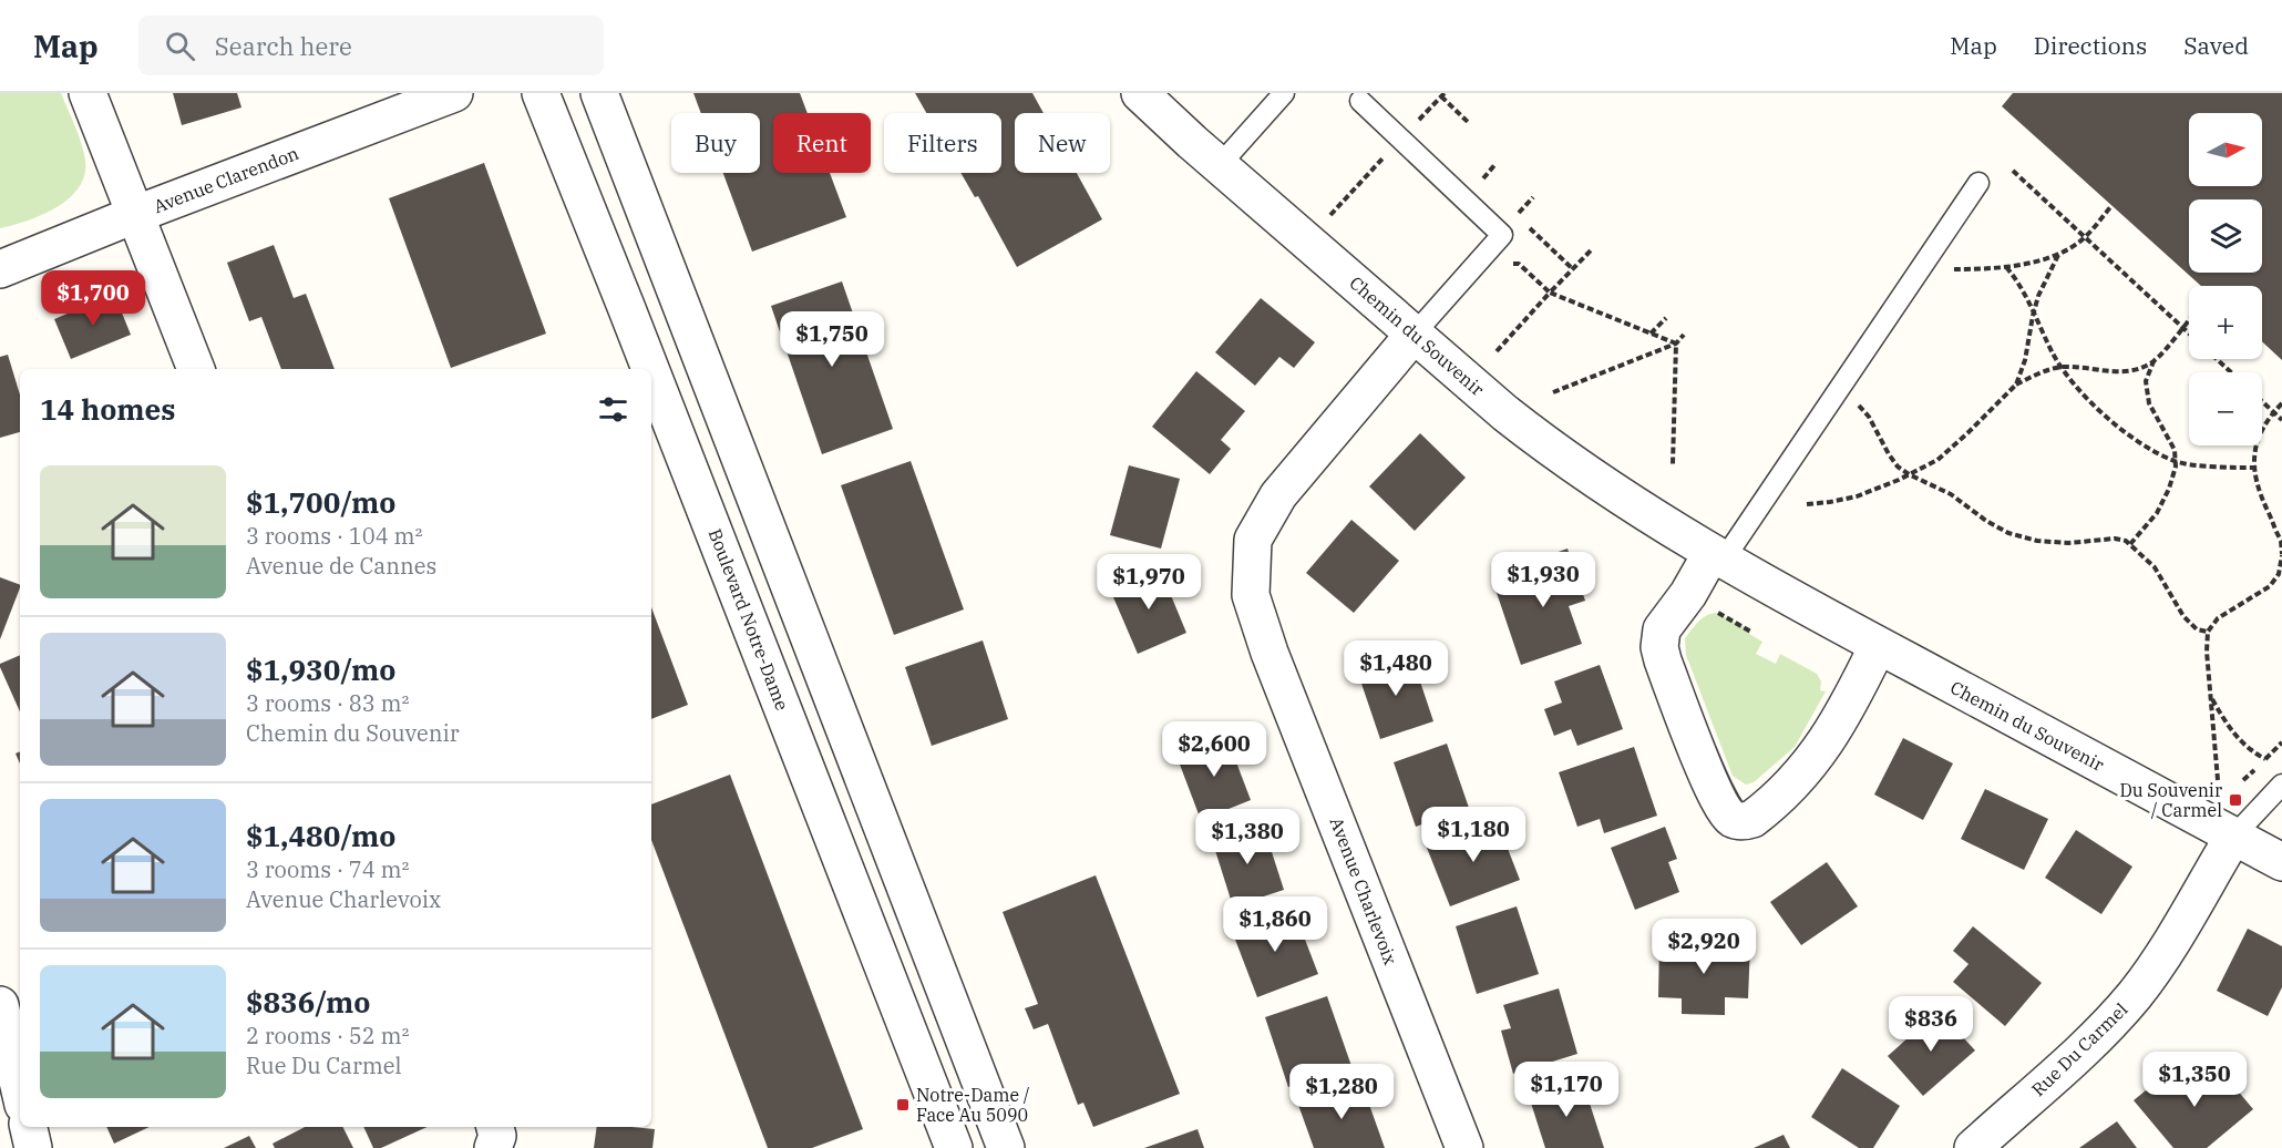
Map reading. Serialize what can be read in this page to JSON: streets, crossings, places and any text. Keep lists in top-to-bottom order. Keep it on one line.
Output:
{"streets":{"street":["Avenue Clarendon","Chemin du Souvenir","Boulevard Notre-Dame","Avenue Charlevoix","Rue Du Carmel"]},"crossings":[["Chemin du Souvenir","Avenue Charlevoix"],["Chemin du Souvenir","Rue Du Carmel"]],"places":{"transit":["Du Souvenir / Carmel","Notre-Dame / Face Au 5090"]},"north":"right","page":{"header":"Map","search":"Search here","nav":["Map","Directions","Saved"],"map_buttons":["+","−"],"chip":["Buy","Rent","Filters","New"],"price":["$1,700","$1,750","$1,930","$1,970","$1,480","$2,600","$1,180","$1,380","$1,860","$2,920","$836","$1,350","$1,170","$1,280"],"heading":"14 homes","list":[{"name":"$1,700/mo","note":"3 rooms · 104 m² · Avenue de Cannes"},{"name":"$1,930/mo","note":"3 rooms · 83 m² · Chemin du Souvenir"},{"name":"$1,480/mo","note":"3 rooms · 74 m² · Avenue Charlevoix"},{"name":"$836/mo","note":"2 rooms · 52 m² · Rue Du Carmel"}]}}
